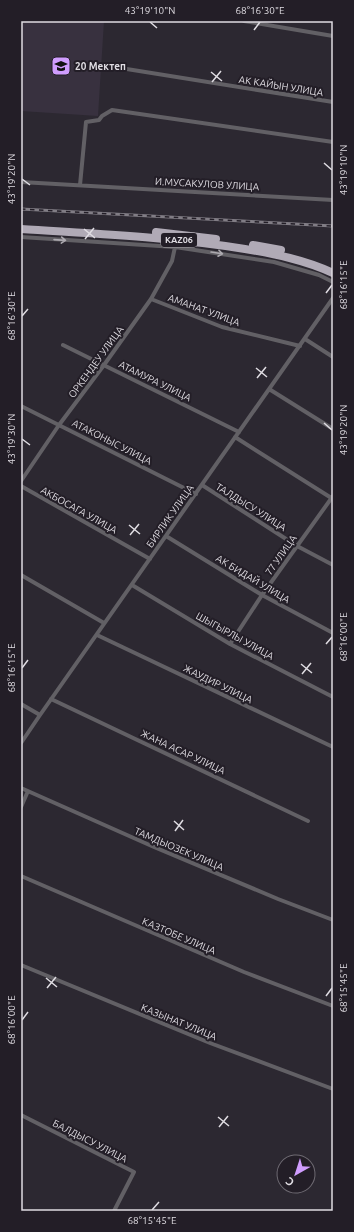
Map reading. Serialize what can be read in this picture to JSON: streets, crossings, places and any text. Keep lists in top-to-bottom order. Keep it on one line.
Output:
{"streets":{"highway":["KАZ06"],"street":["АК КАЙЫН УЛИЦА","И.МУСАКУЛОВ УЛИЦА","АМАНАТ УЛИЦА","ОРКЕНДЕУ УЛИЦА","АТАМУРА УЛИЦА","АТАКОНЫС УЛИЦА","ТАЛДЫСУ УЛИЦА","АКБОСАГА УЛИЦА","БИРЛИК УЛИЦА","77 УЛИЦА","АК БИДАЙ УЛИЦА","ШЫГЫРЛЫ УЛИЦА","ЖАУДИР УЛИЦА","ЖАНА АСАР УЛИЦА","ТАМДЫОЗЕК УЛИЦА","КАЗТОБЕ УЛИЦА","КАЗЫНАТ УЛИЦА","БАЛДЫСУ УЛИЦА"]},"crossings":[["АМАНАТ УЛИЦА","ОРКЕНДЕУ УЛИЦА"],["АМАНАТ УЛИЦА","БИРЛИК УЛИЦА"],["ОРКЕНДЕУ УЛИЦА","АТАМУРА УЛИЦА"],["ОРКЕНДЕУ УЛИЦА","АТАКОНЫС УЛИЦА"],["АТАМУРА УЛИЦА","БИРЛИК УЛИЦА"],["АТАКОНЫС УЛИЦА","БИРЛИК УЛИЦА"],["ТАЛДЫСУ УЛИЦА","БИРЛИК УЛИЦА"],["ТАЛДЫСУ УЛИЦА","77 УЛИЦА"],["АКБОСАГА УЛИЦА","БИРЛИК УЛИЦА"],["БИРЛИК УЛИЦА","АК БИДАЙ УЛИЦА"],["БИРЛИК УЛИЦА","ШЫГЫРЛЫ УЛИЦА"],["БИРЛИК УЛИЦА","ЖАУДИР УЛИЦА"],["БИРЛИК УЛИЦА","ЖАНА АСАР УЛИЦА"],["77 УЛИЦА","АК БИДАЙ УЛИЦА"],["77 УЛИЦА","ШЫГЫРЛЫ УЛИЦА"]],"places":{"school or university":["20 Мектеп"]},"north":"bottom left","coordinates":["43°19'10\"N","68°16'30\"E","43°19'20\"N","68°16'15\"E","43°19'30\"N","68°16'00\"E","68°15'45\"E"]}
